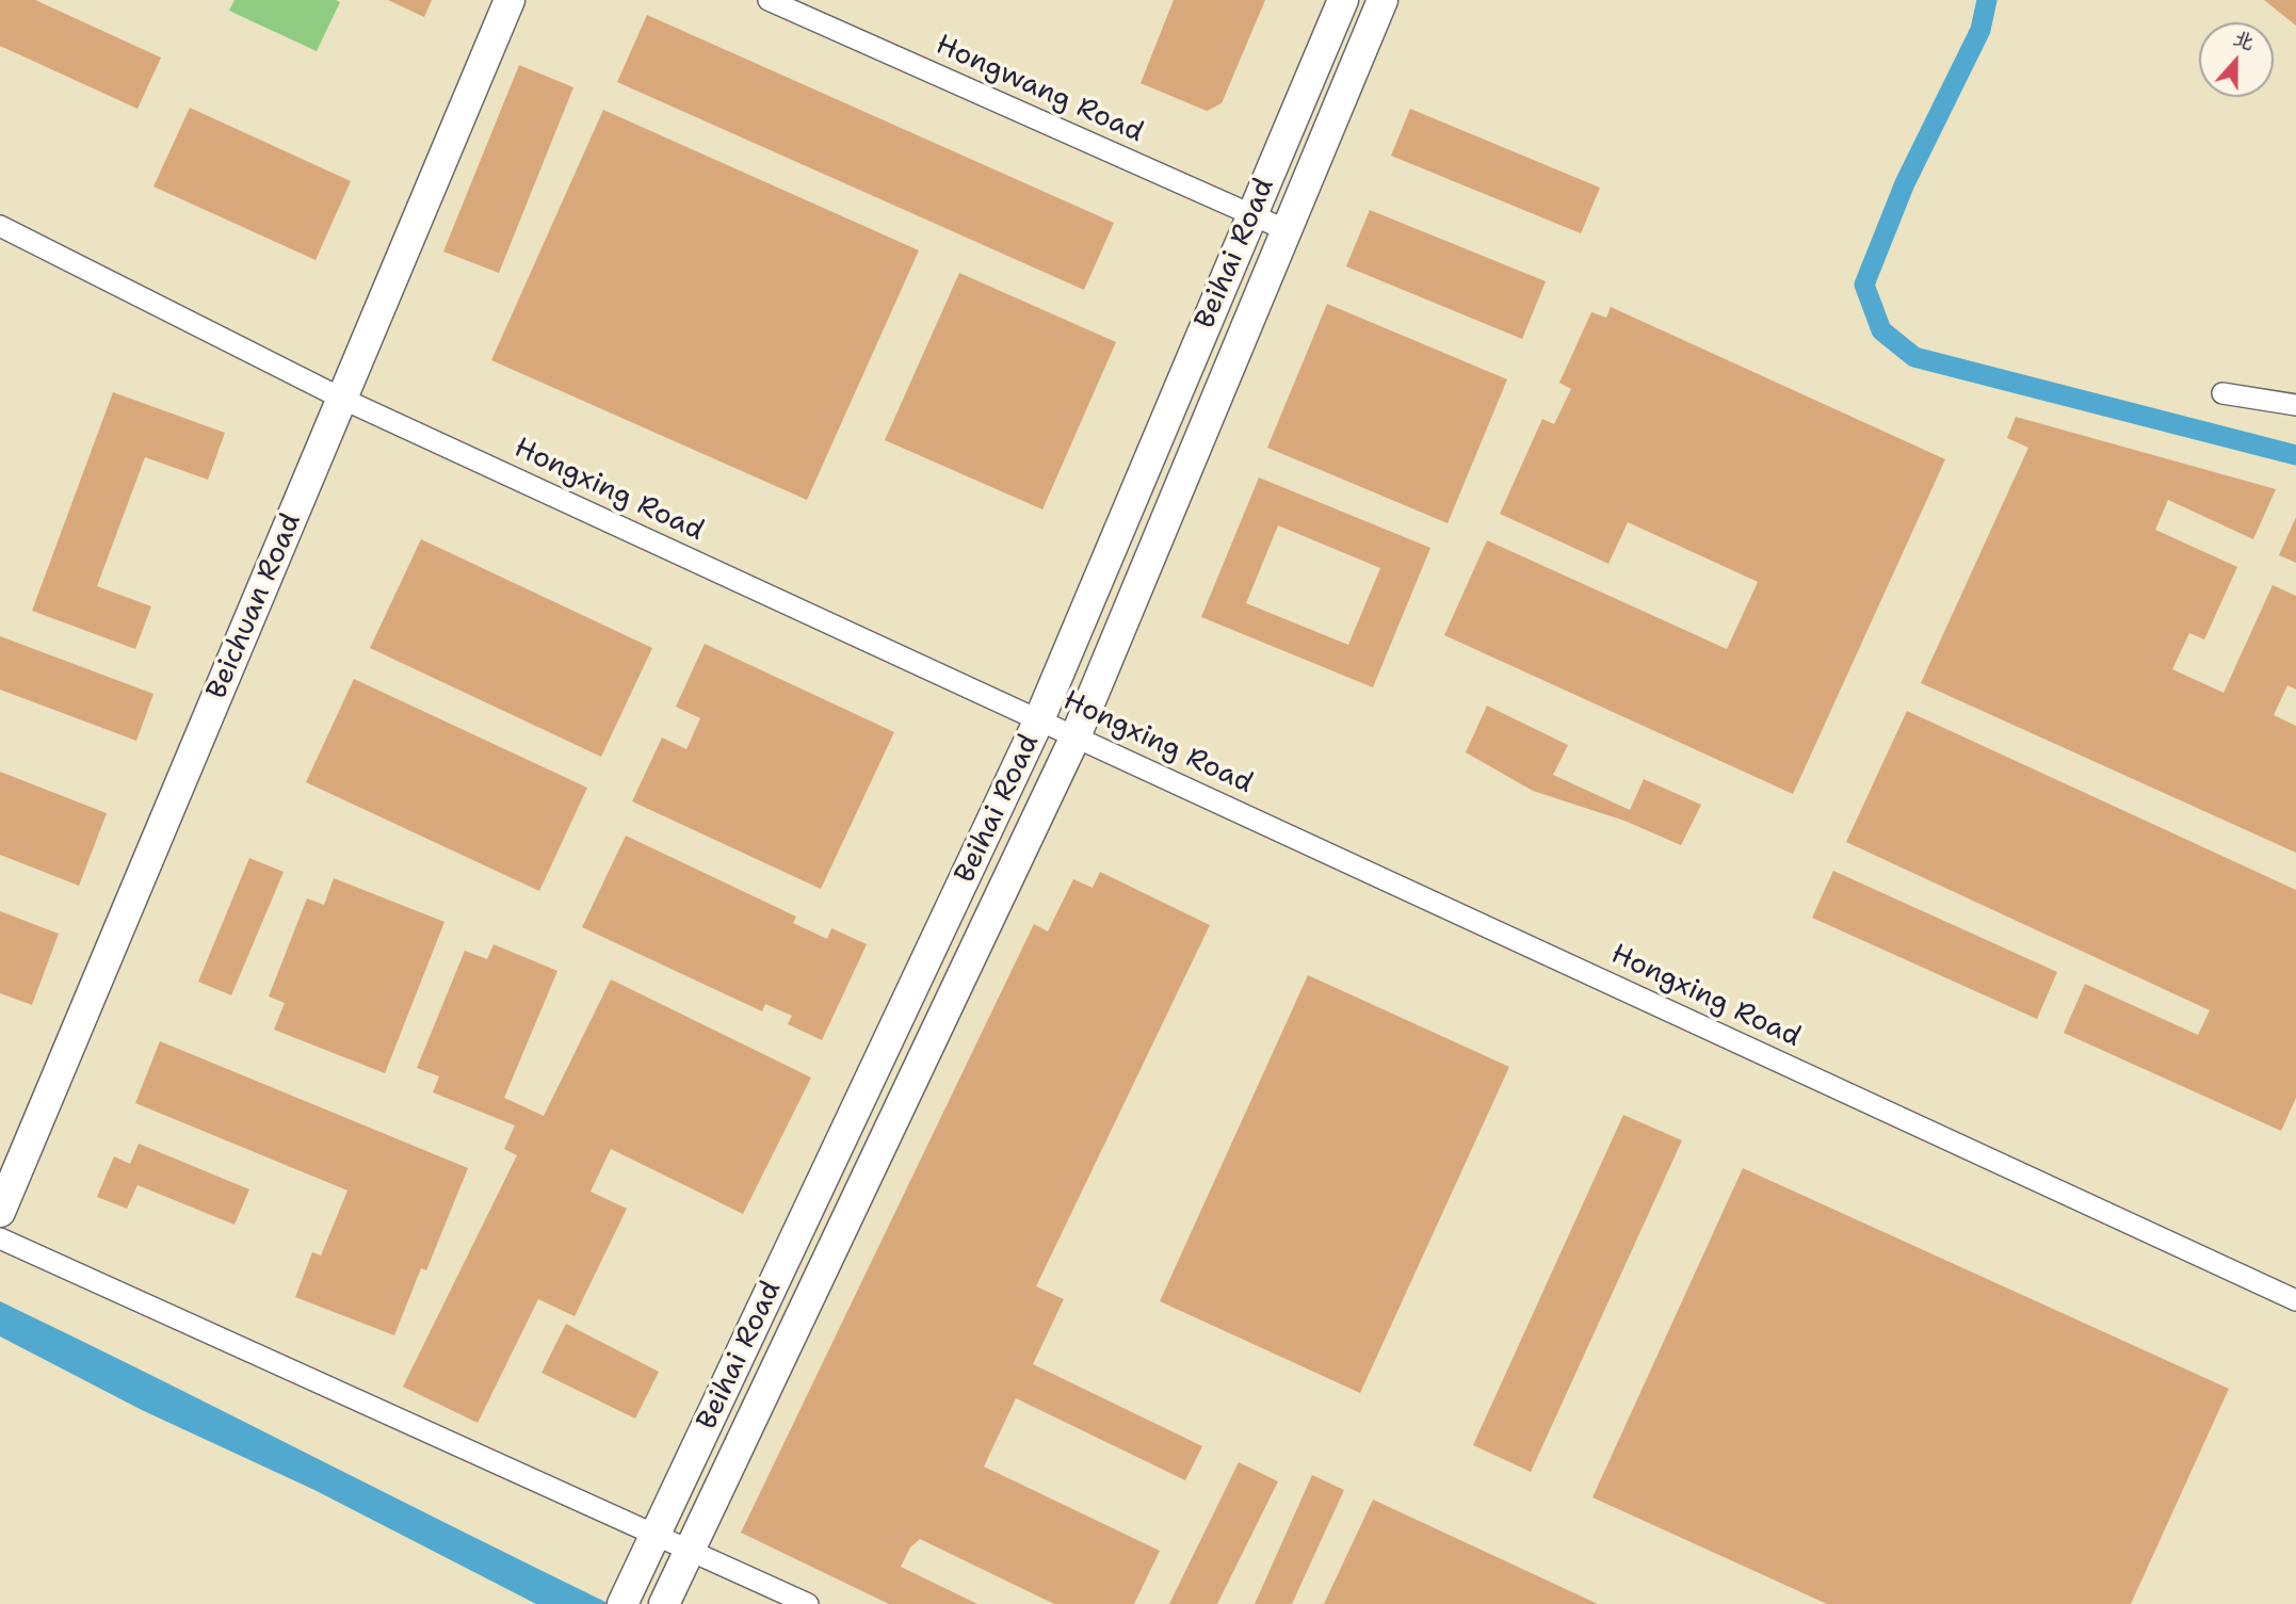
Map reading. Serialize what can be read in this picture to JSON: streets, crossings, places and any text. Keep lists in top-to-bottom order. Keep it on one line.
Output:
{"streets":{"street":["Hongwang Road","Beihai Road","Hongxing Road","Beichuan Road"]},"crossings":[["Hongwang Road","Beihai Road"],["Beihai Road","Hongxing Road"],["Hongxing Road","Beichuan Road"]],"north":"top"}
